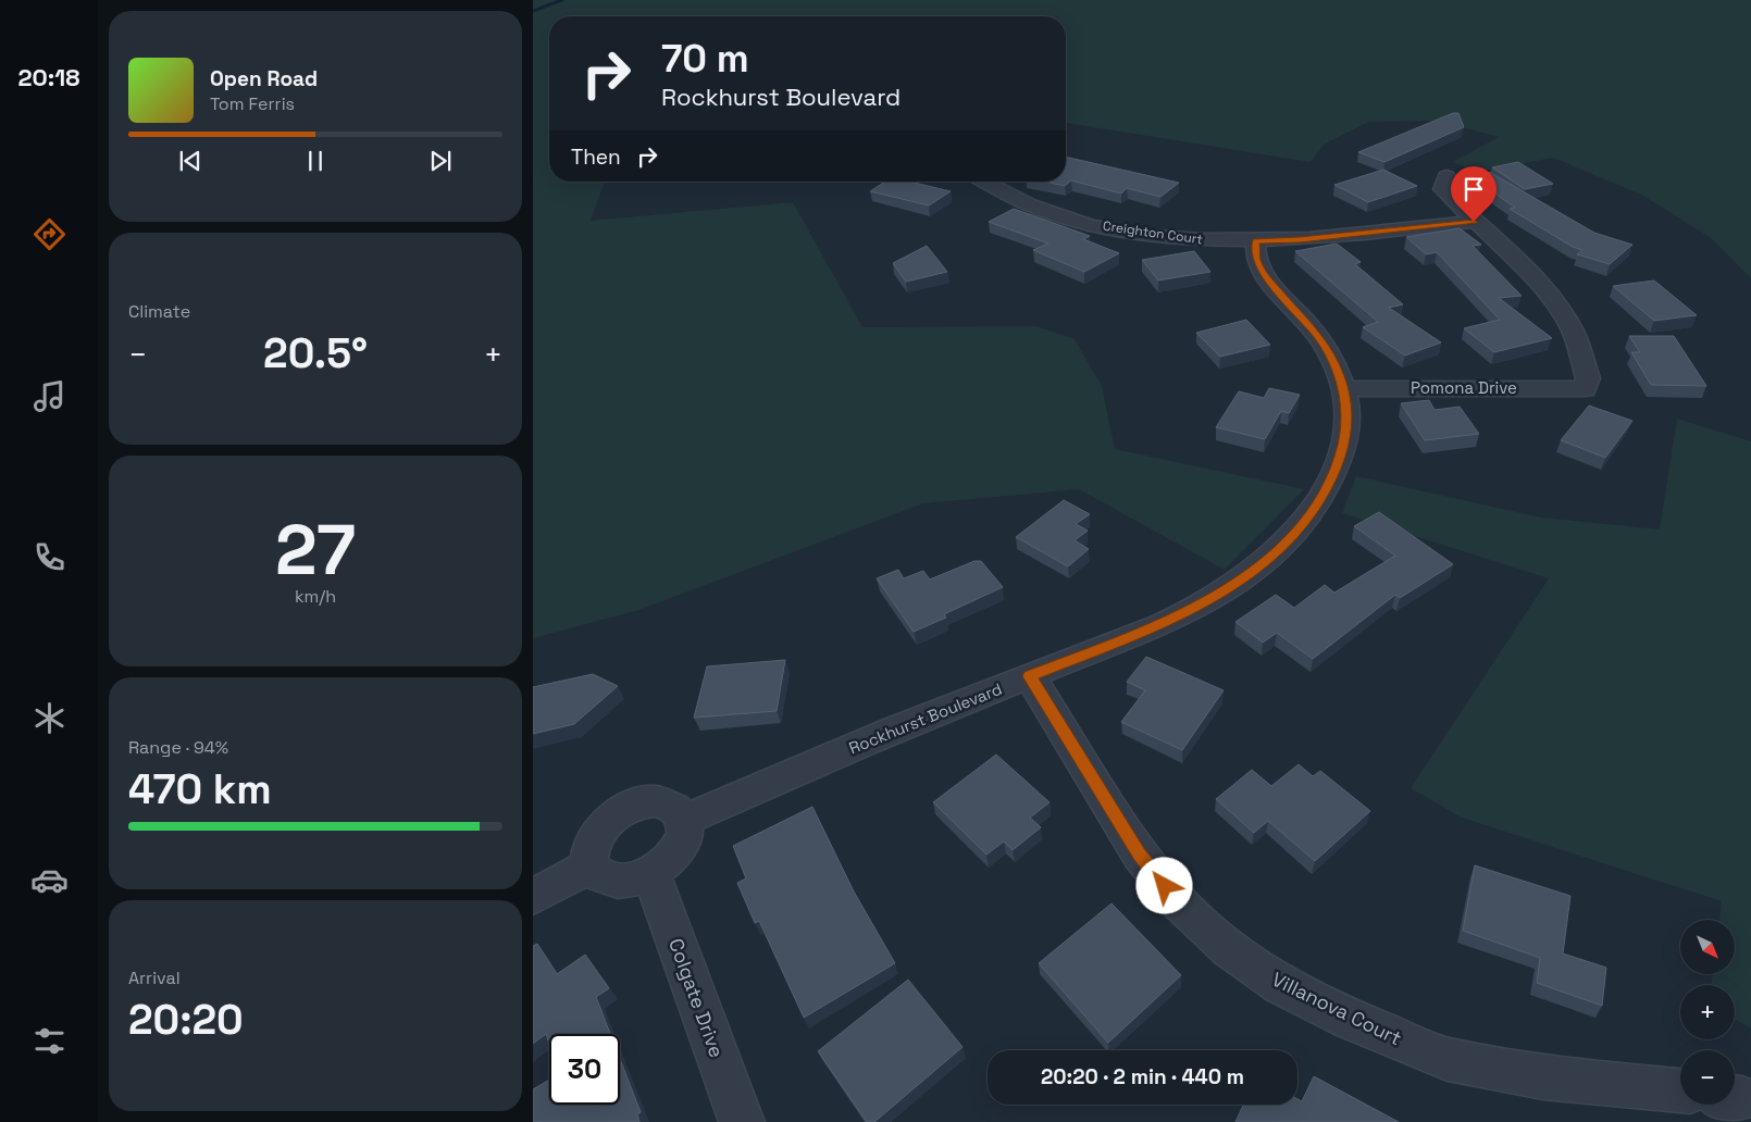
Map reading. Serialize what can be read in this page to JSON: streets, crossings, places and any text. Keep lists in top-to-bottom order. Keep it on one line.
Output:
{"streets":{"street":["Creighton Court","Pomona Drive","Rockhurst Boulevard","Colgate Drive","Villanova Court"]},"crossings":[["Creighton Court","Pomona Drive"],["Creighton Court","Rockhurst Boulevard"],["Pomona Drive","Rockhurst Boulevard"],["Rockhurst Boulevard","Colgate Drive"],["Rockhurst Boulevard","Villanova Court"]],"north":"bottom right","page":{"tabs":"20:18","turn":["70 m","Rockhurst Boulevard"],"song":["Open Road","Tom Ferris"],"then":"Then","tile":["Climate",["27","km/h"],["Range · 94%","470 km"],["Arrival","20:20"]],"heat":["−","20.5°","+"],"map_buttons":["+","−"],"limit":"30","trip":"20:20 · 2 min · 440 m"}}
